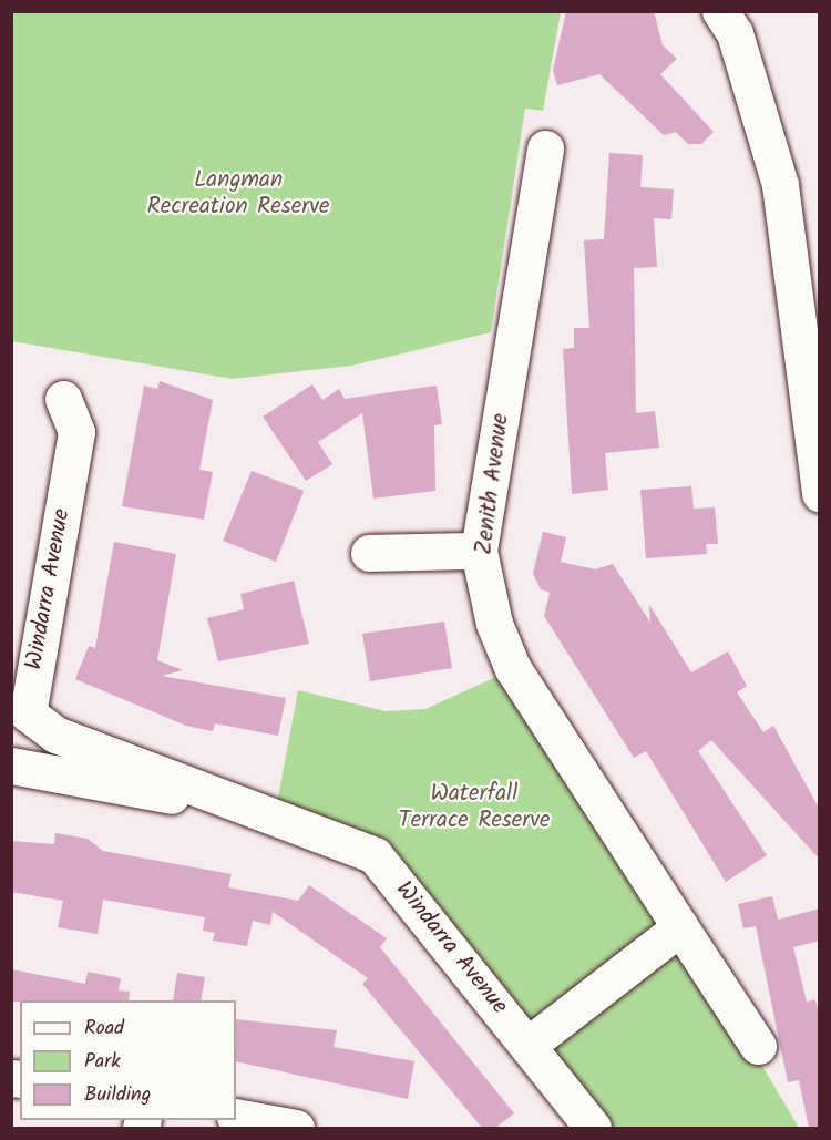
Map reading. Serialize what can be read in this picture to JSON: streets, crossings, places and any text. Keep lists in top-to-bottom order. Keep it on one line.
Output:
{"streets":{"street":["Zenith Avenue","Windarra Avenue"]},"parks":["Langman Recreation Reserve","Waterfall Terrace Reserve"],"legend":["Road","Park","Building"]}
